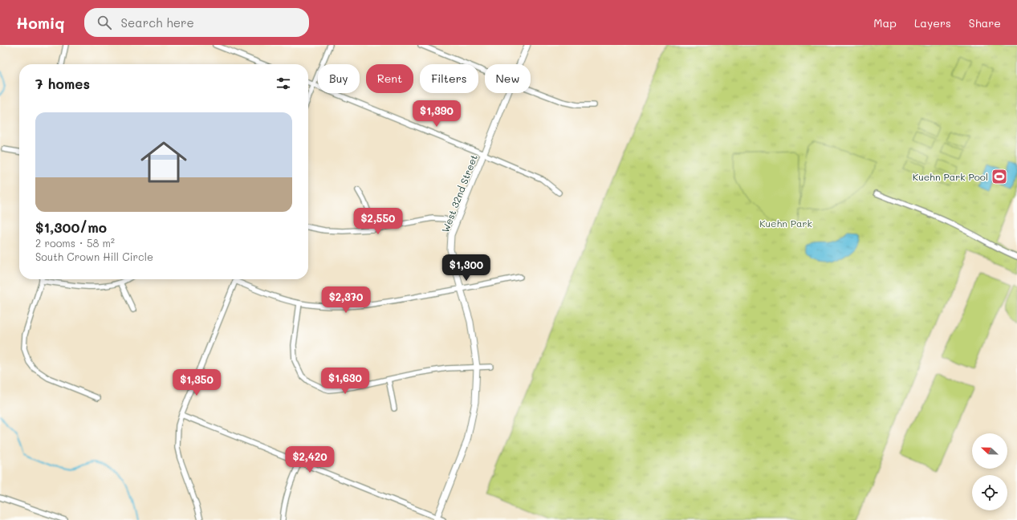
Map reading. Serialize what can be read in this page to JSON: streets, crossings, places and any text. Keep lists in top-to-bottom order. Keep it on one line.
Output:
{"streets":{"street":["West 32nd Street"]},"parks":["Kuehn Park"],"places":{"sports":["Kuehn Park Pool"]},"north":"left","page":{"header":"Homiq","search":"Search here","nav":["Map","Layers","Share"],"chip":["Buy","Rent","Filters","New"],"heading":"7 homes","price":["$1,390","$2,550","$1,300","$2,370","$1,630","$1,350","$2,420"],"list":[{"name":"$1,300/mo","note":"2 rooms · 58 m² · South Crown Hill Circle"}]}}
